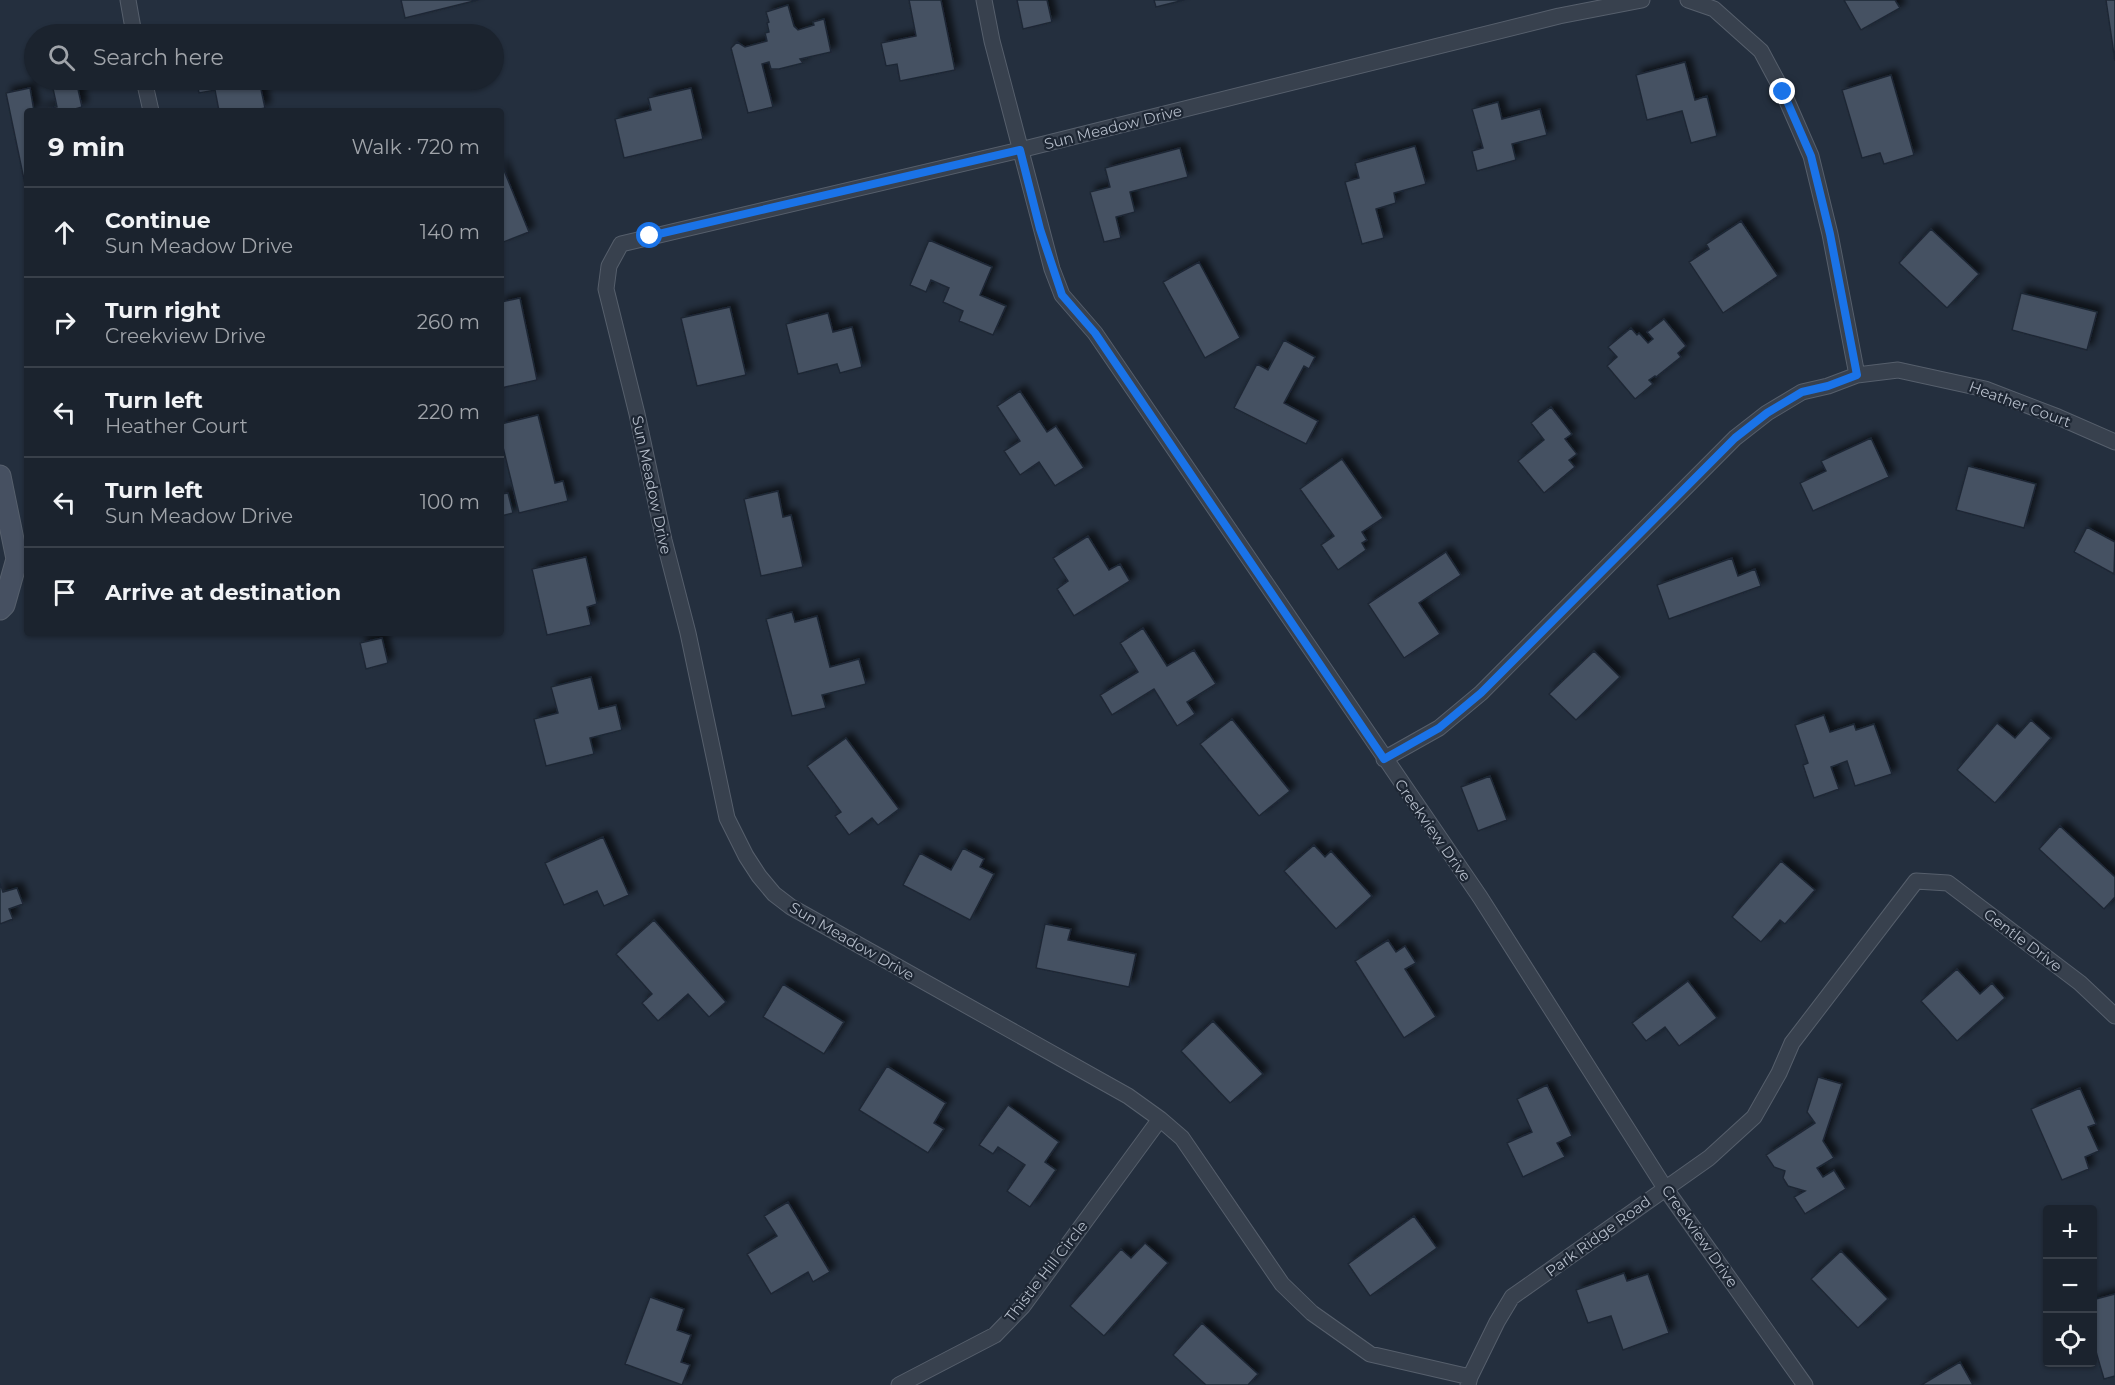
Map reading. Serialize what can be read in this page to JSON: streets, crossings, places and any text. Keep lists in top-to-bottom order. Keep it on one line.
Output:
{"streets":{"street":["Sun Meadow Drive","Heather Court","Creekview Drive","Gentle Drive","Park Ridge Road","Thistle Hill Circle"]},"crossings":[["Sun Meadow Drive","Creekview Drive"],["Sun Meadow Drive","Park Ridge Road"],["Sun Meadow Drive","Thistle Hill Circle"],["Heather Court","Creekview Drive"],["Creekview Drive","Park Ridge Road"],["Gentle Drive","Park Ridge Road"]],"page":{"search":"Search here","heading":["9 min","Walk · 720 m"],"list":[["Continue","Sun Meadow Drive","140 m"],["Turn right","Creekview Drive","260 m"],["Turn left","Heather Court","220 m"],["Turn left","Sun Meadow Drive","100 m"],"Arrive at destination"],"map_buttons":["+","−"]}}
